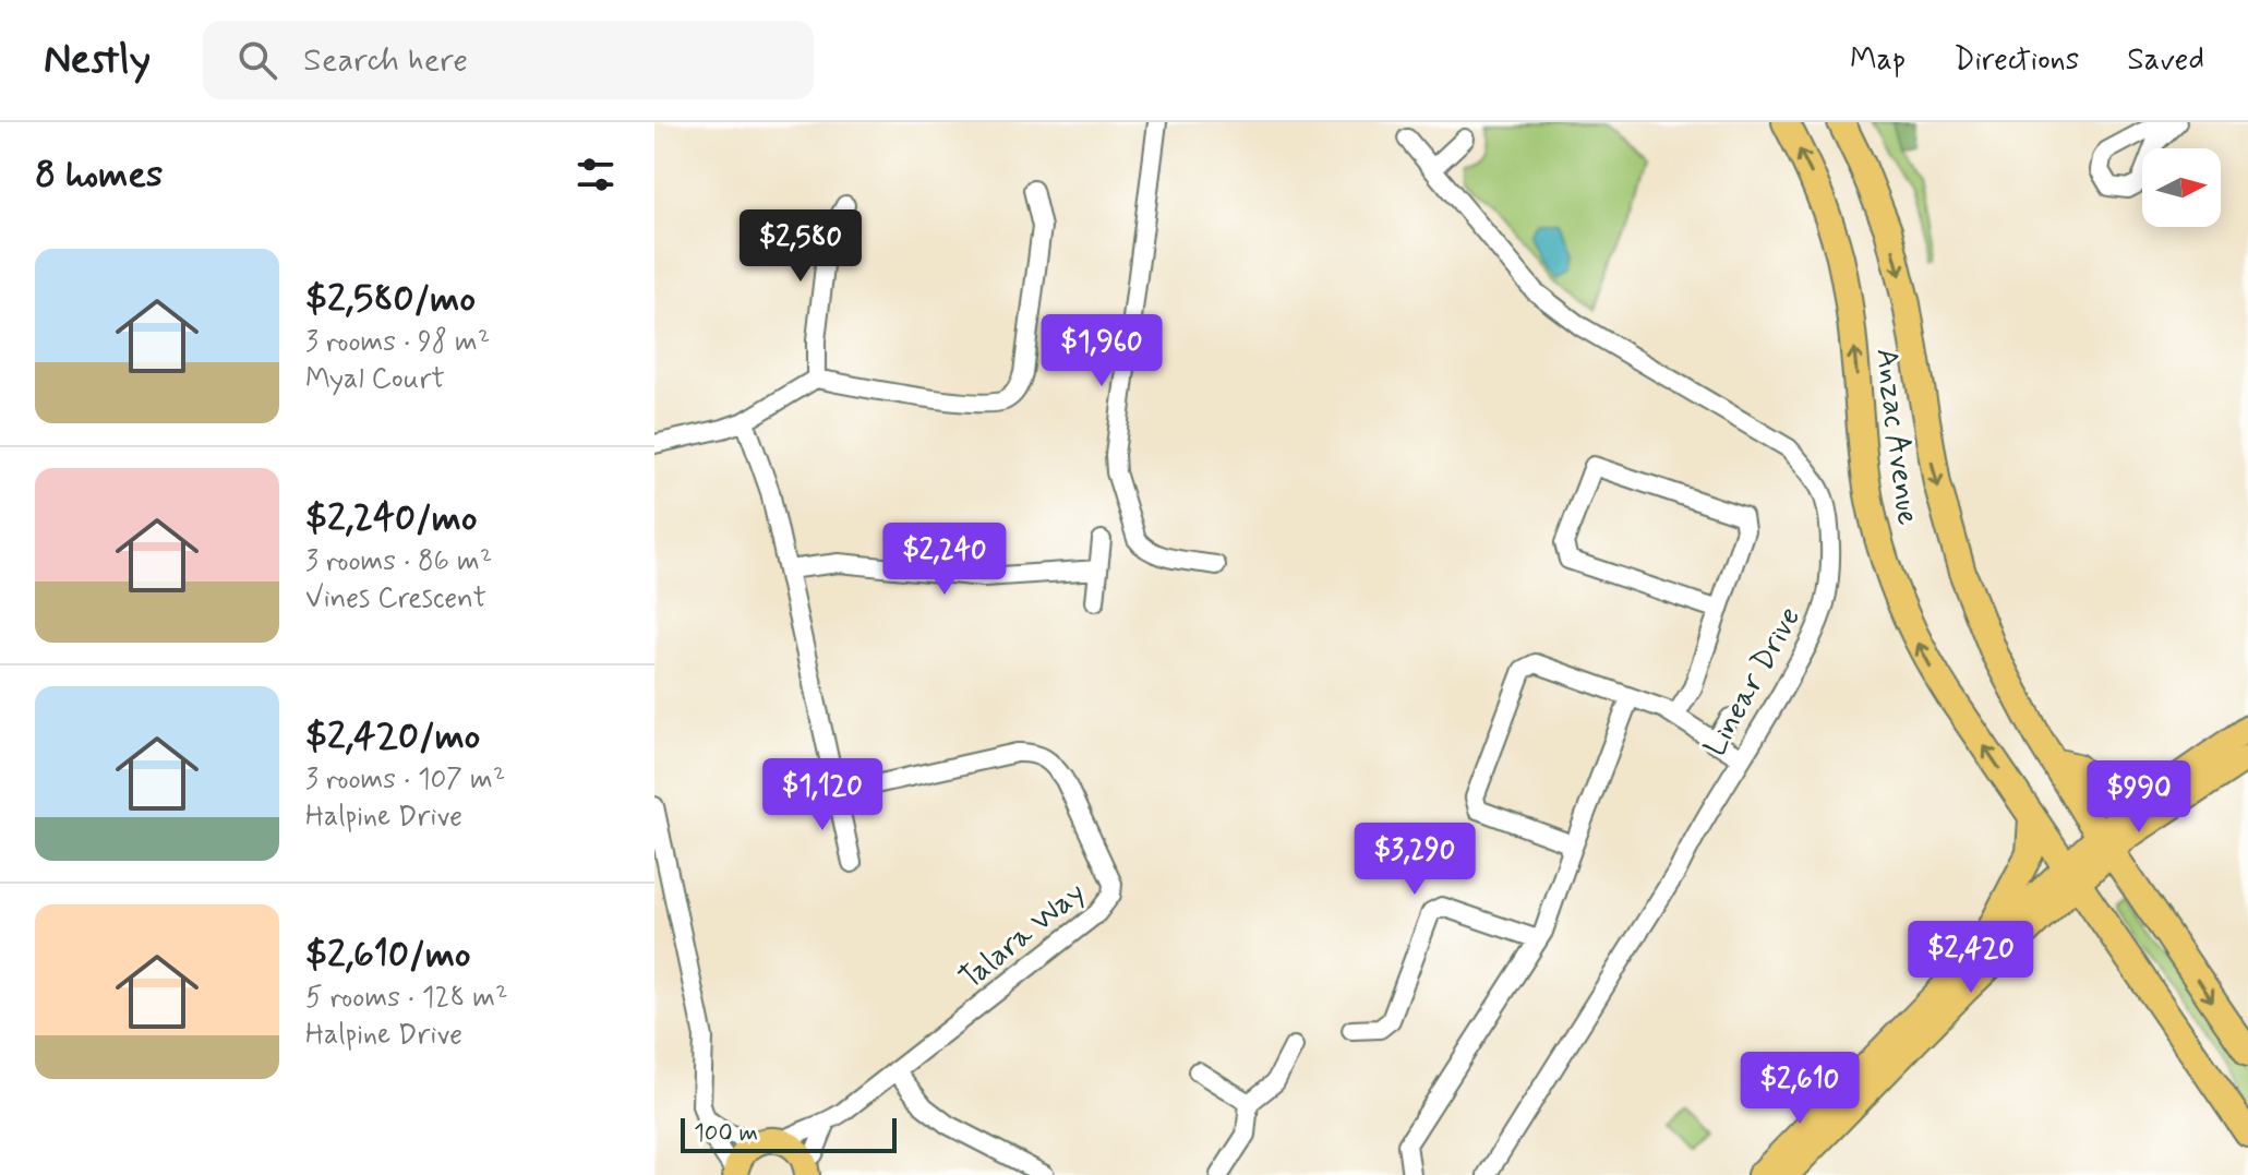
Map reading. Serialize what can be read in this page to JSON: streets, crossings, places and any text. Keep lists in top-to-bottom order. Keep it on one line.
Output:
{"streets":{"highway":["Anzac Avenue"],"street":["Linear Drive","Talara Way"]},"scale_bar":"100 m","north":"right","page":{"header":"Nestly","search":"Search here","nav":["Map","Directions","Saved"],"heading":"8 homes","price":["$2,580","$1,960","$2,240","$1,120","$990","$3,290","$2,420","$2,610"],"list":[{"name":"$2,580/mo","note":"3 rooms · 98 m² · Myal Court"},{"name":"$2,240/mo","note":"3 rooms · 86 m² · Vines Crescent"},{"name":"$2,420/mo","note":"3 rooms · 107 m² · Halpine Drive"},{"name":"$2,610/mo","note":"5 rooms · 128 m² · Halpine Drive"}],"scale":"100 m"}}
